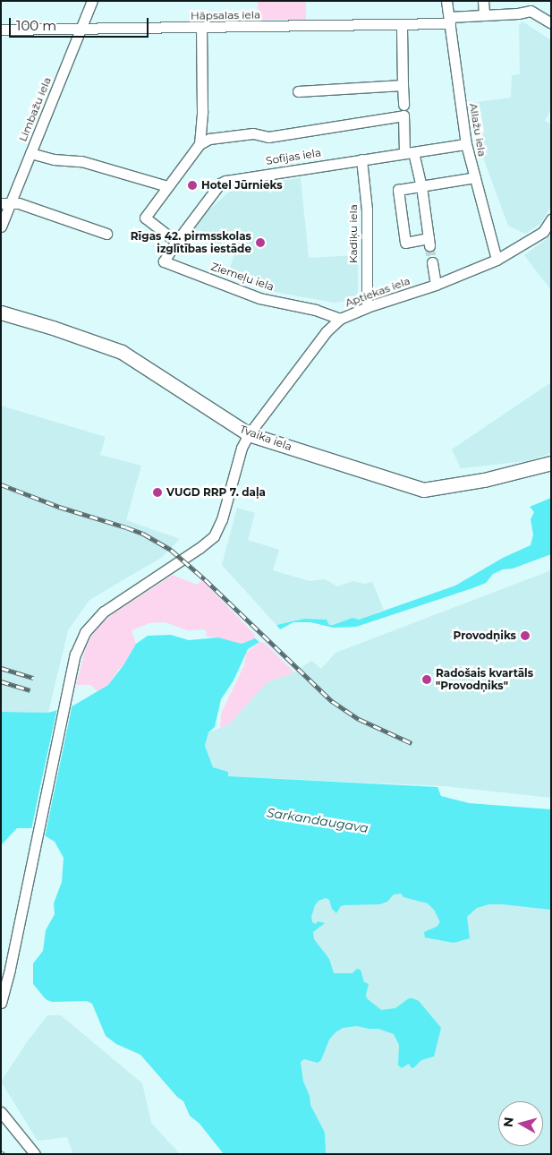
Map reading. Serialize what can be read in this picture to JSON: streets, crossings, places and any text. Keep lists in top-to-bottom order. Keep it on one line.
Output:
{"streets":{"main road":["Tvaika iela"],"street":["Hāpsalas iela","Limbažu iela","Allažu iela","Sofijas iela","Kadiķu iela","Ziemeļu iela","Aptiekas iela"]},"crossings":[["Hāpsalas iela","Limbažu iela"],["Hāpsalas iela","Allažu iela"],["Allažu iela","Sofijas iela"],["Allažu iela","Aptiekas iela"],["Sofijas iela","Kadiķu iela"],["Sofijas iela","Ziemeļu iela"],["Kadiķu iela","Aptiekas iela"],["Ziemeļu iela","Aptiekas iela"],["Aptiekas iela","Tvaika iela"]],"water":["Sarkandaugava"],"places":["Hotel Jūrnieks","Rīgas 42. pirmsskolas izglītības iestāde","VUGD RRP 7. daļa","Provodņiks","Radošais kvartāls \"Provodņiks\""],"scale_bar":"100 m","north":"left"}
